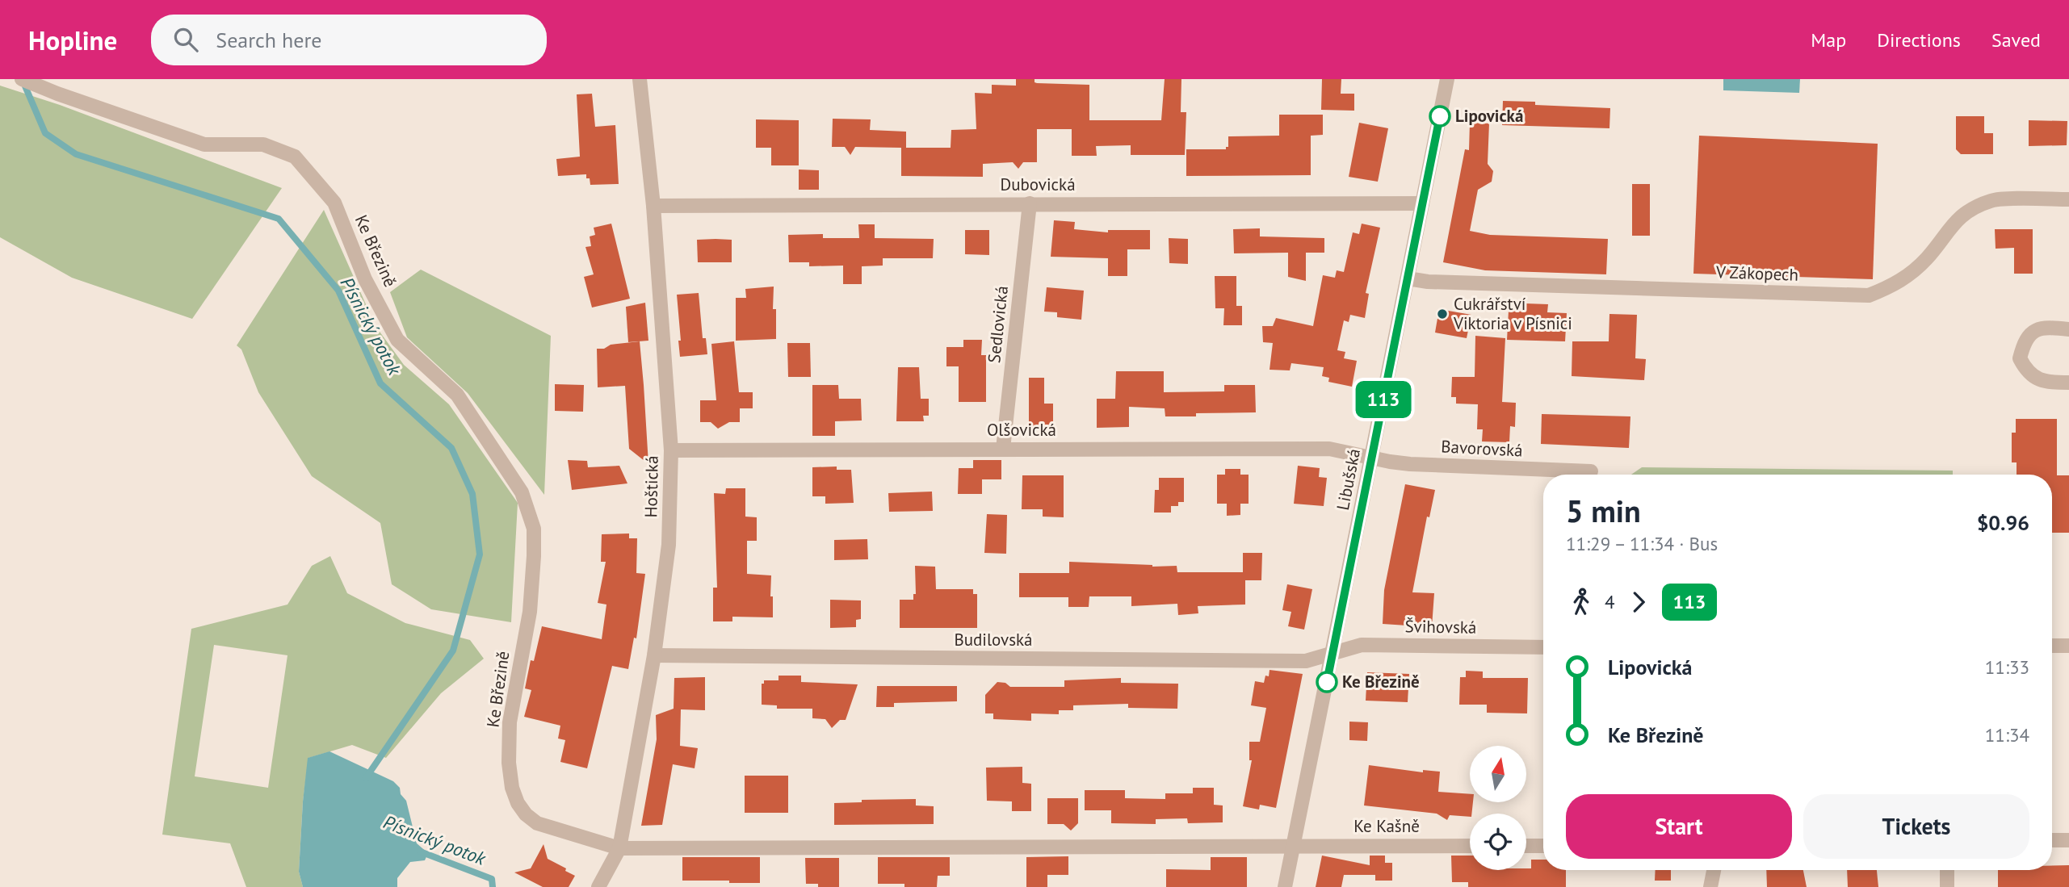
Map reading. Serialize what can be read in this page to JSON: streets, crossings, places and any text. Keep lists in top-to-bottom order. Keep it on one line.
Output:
{"streets":{"street":["Dubovická","Ke Březině","V Zákopech","Sedlovická","Olšovická","Bavorovská","Libušská","Hoštická","Švihovská","Budilovská","Ke Kašně"]},"crossings":[["Dubovická","Sedlovická"],["Dubovická","Libušská"],["Dubovická","Hoštická"],["Ke Březině","Libušská"],["Ke Březině","Hoštická"],["Ke Březině","Ke Kašně"],["V Zákopech","Libušská"],["Sedlovická","Olšovická"],["Olšovická","Bavorovská"],["Olšovická","Libušská"],["Olšovická","Hoštická"],["Bavorovská","Libušská"],["Libušská","Švihovská"],["Libušská","Budilovská"],["Libušská","Ke Kašně"],["Hoštická","Budilovská"],["Švihovská","Budilovská"]],"water":["Písnický potok"],"places":["Lipovická","Cukrářství Viktoria v Písnici","Ke Březině"],"lines":["bus line 113"],"north":"top","page":{"header":"Hopline","search":"Search here","nav":["Map","Directions","Saved"],"on_map":"113","heading":["5 min","11:29 – 11:34 · Bus","$0.96"],"legs":["4","113"],"list":[{"name":"Lipovická","value":"11:33"},{"name":"Ke Březině","value":"11:34"}],"buttons":["Start","Tickets"]}}
